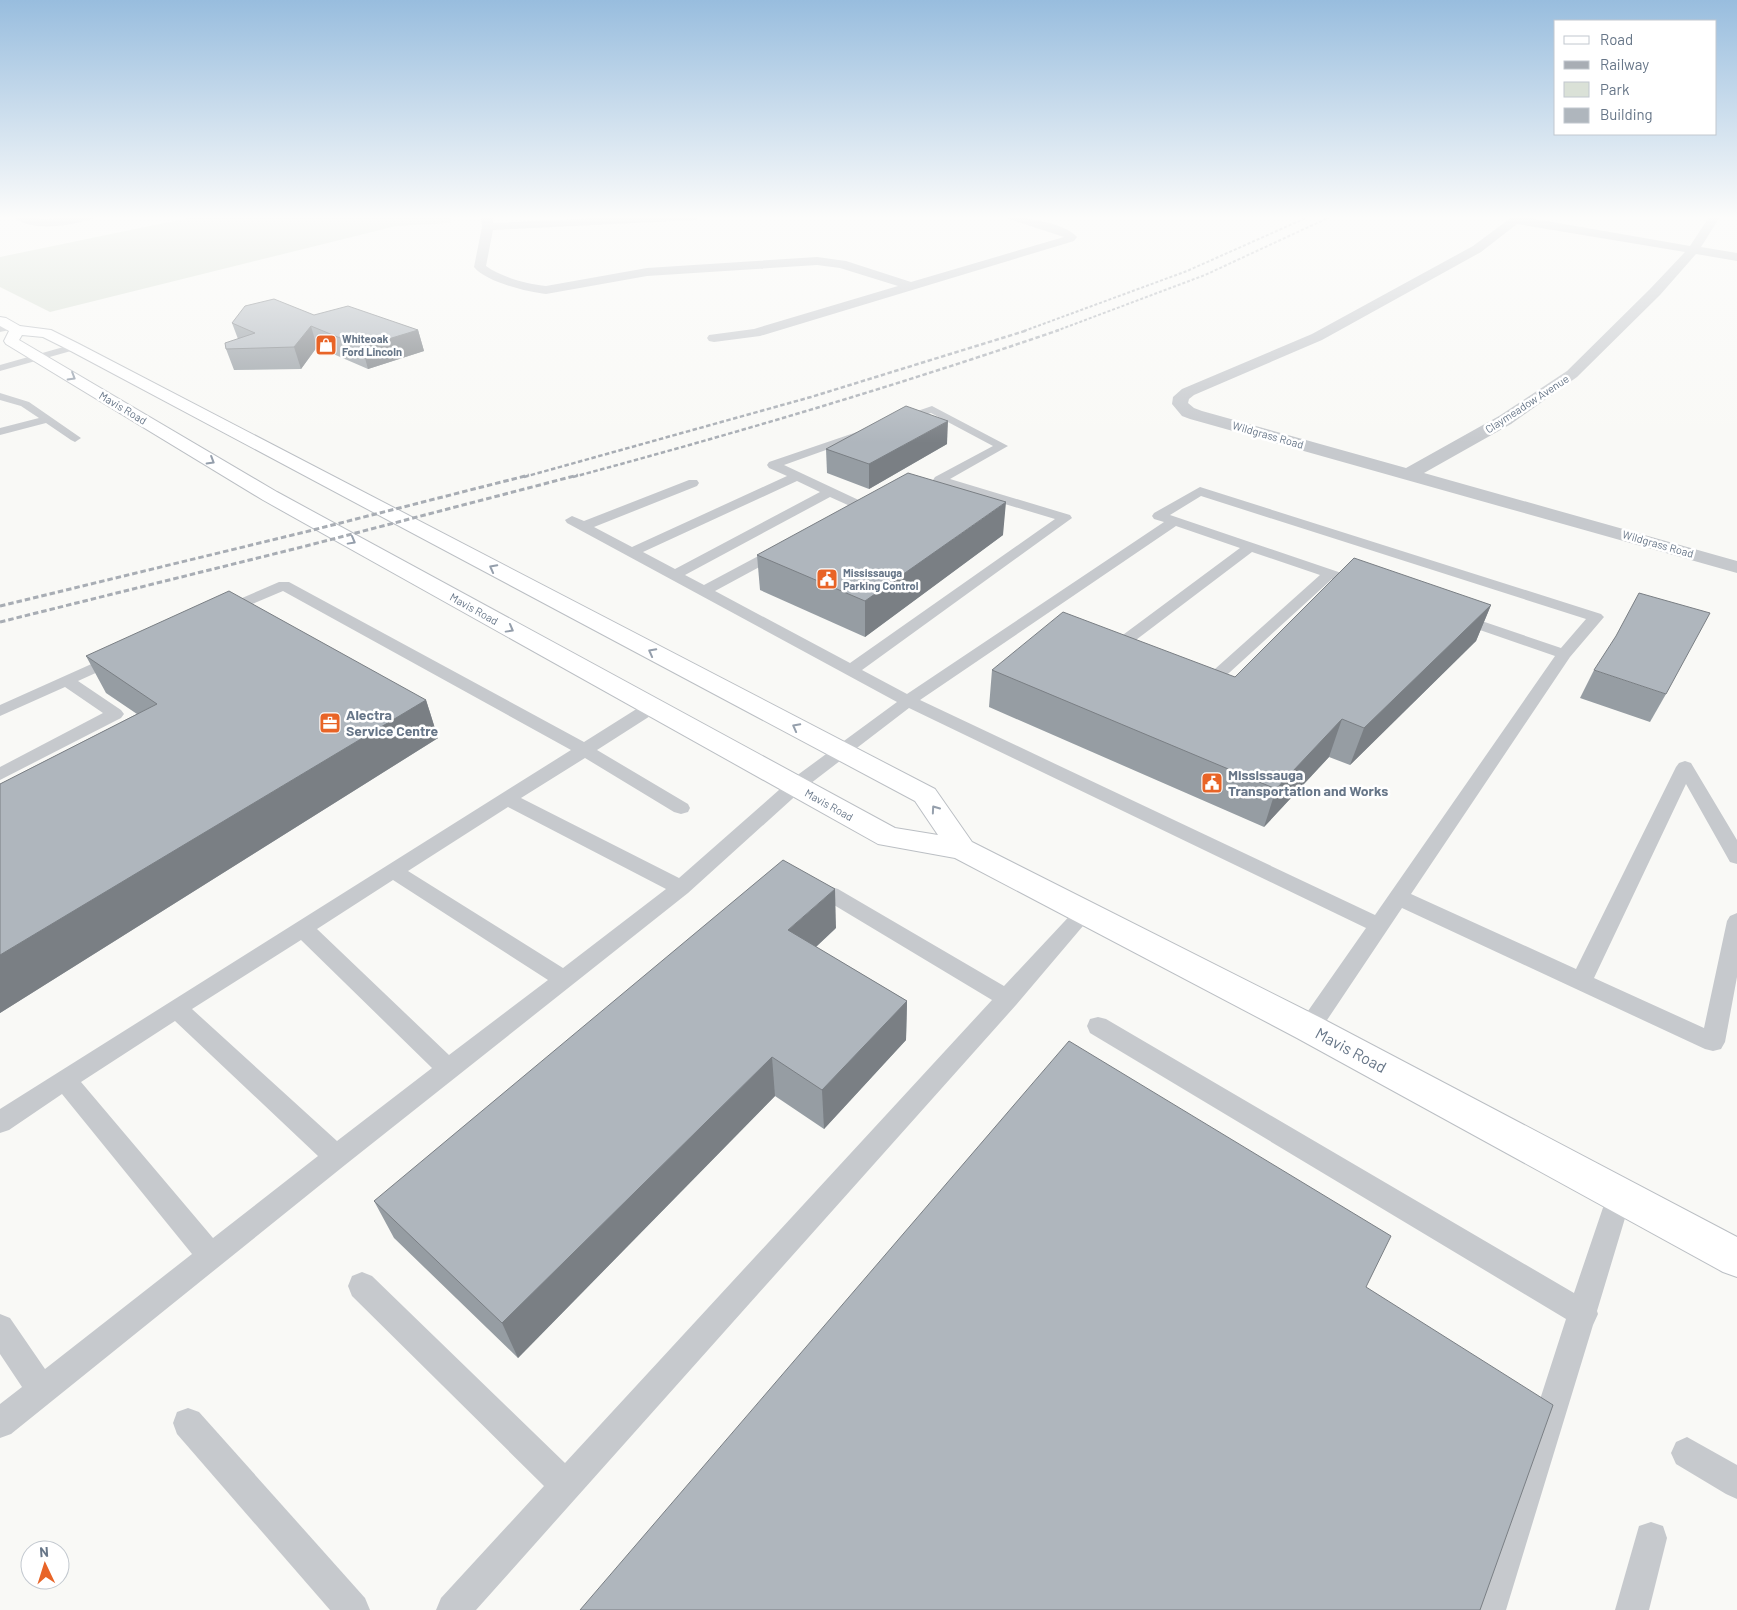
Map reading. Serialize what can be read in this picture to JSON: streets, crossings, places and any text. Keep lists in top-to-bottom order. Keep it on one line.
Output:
{"streets":{"main road":["Mavis Road"],"street":["Claymeadow Avenue","Wildgrass Road"]},"crossings":[["Claymeadow Avenue","Wildgrass Road"]],"places":{"shop":["Whiteoak Ford Lincoln"],"public building":["Mississauga Parking Control","Mississauga Transportation and Works"],"office":["Alectra Service Centre"]},"legend":["Road","Railway","Park","Building"],"north":"top"}
